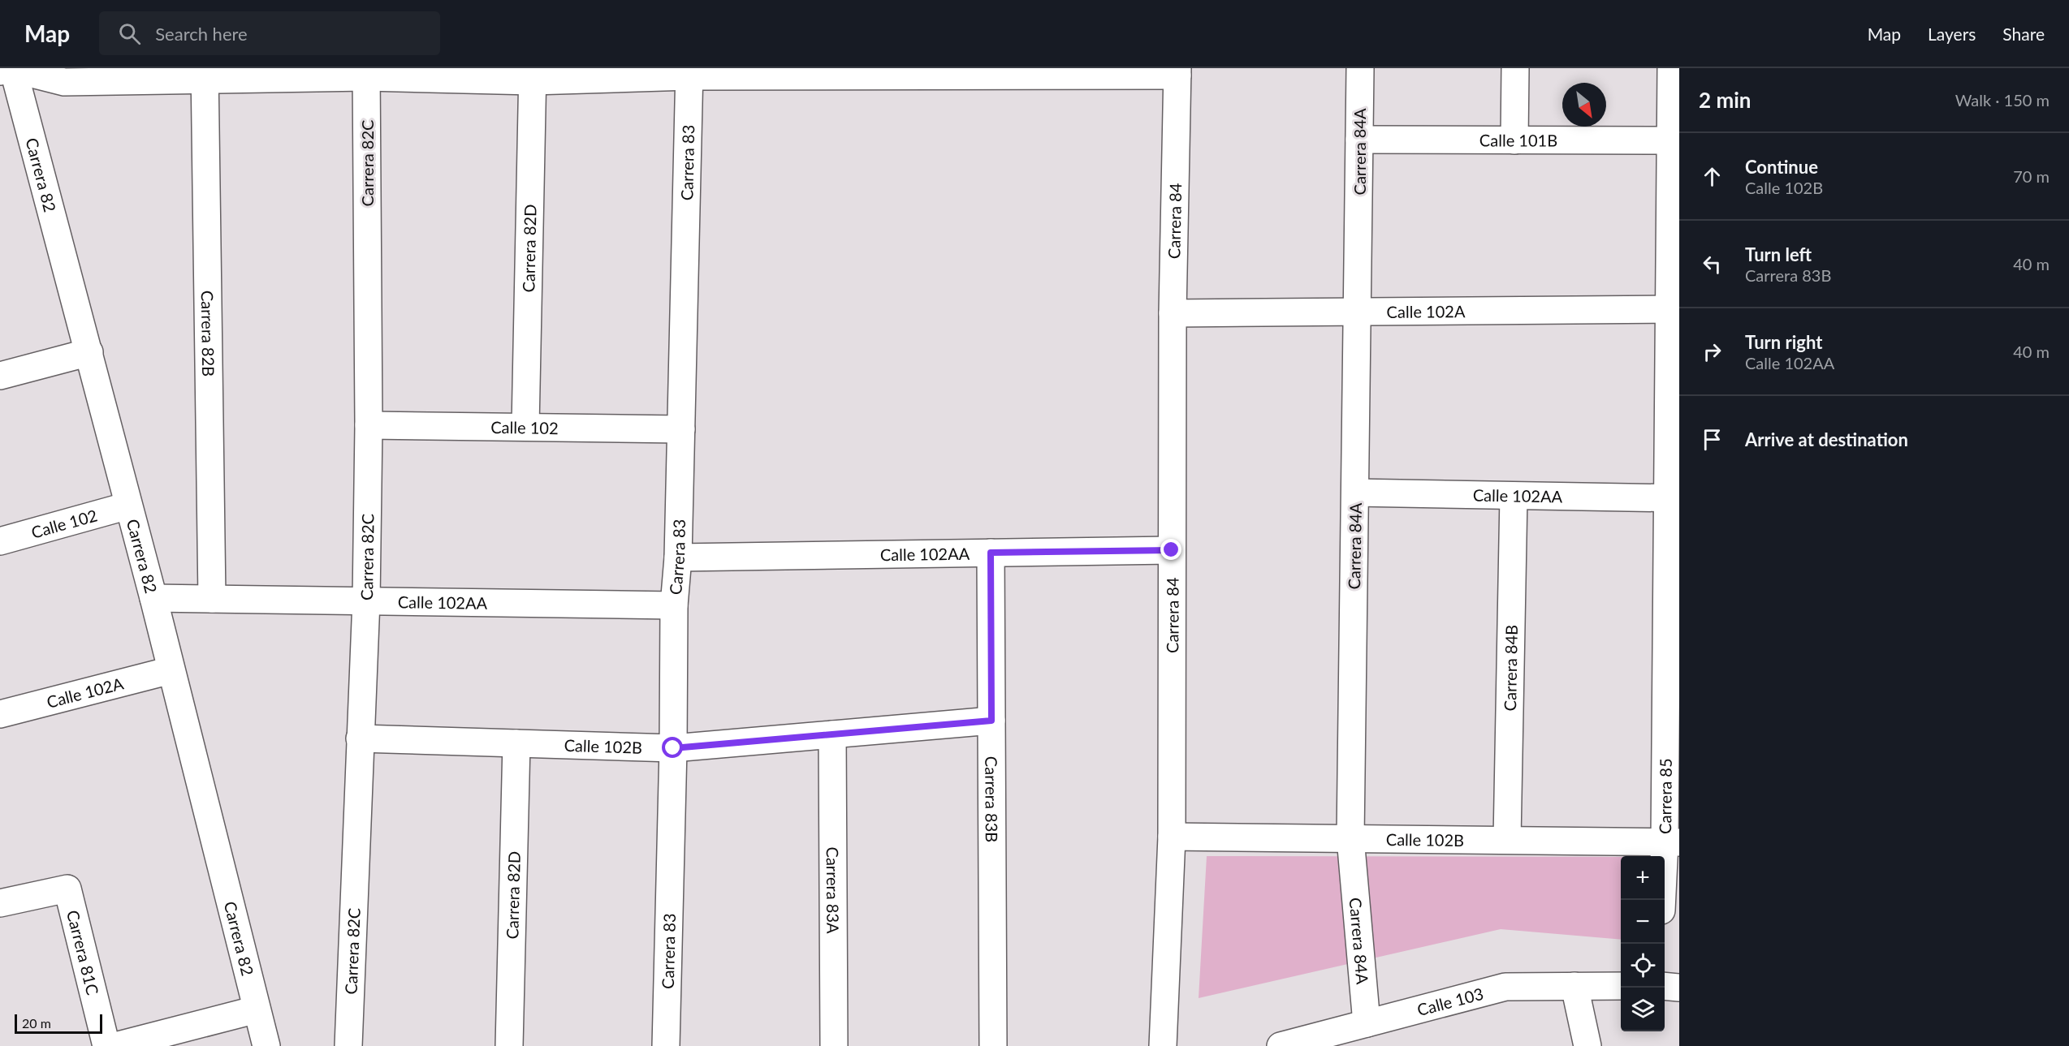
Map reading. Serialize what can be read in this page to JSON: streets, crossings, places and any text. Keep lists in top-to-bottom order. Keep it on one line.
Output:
{"streets":{"street":["Calle 101B","Carrera 84A","Carrera 82C","Carrera 83","Carrera 82","Carrera 84","Carrera 82D","Calle 102A","Carrera 82B","Calle 102","Calle 102AA","Carrera 84B","Calle 102B","Carrera 85","Carrera 83B","Carrera 83A","Carrera 81C","Calle 103"]},"crossings":[["Calle 101B","Carrera 84A"],["Calle 101B","Carrera 85"],["Carrera 84A","Calle 102A"],["Carrera 84A","Calle 102AA"],["Carrera 84A","Calle 102B"],["Carrera 84A","Calle 103"],["Carrera 82C","Calle 102"],["Carrera 82C","Calle 102AA"],["Carrera 82C","Calle 102B"],["Carrera 83","Calle 102"],["Carrera 83","Calle 102AA"],["Carrera 83","Calle 102B"],["Carrera 82","Calle 102A"],["Carrera 82","Calle 102"],["Carrera 82","Calle 102AA"],["Carrera 84","Calle 102A"],["Carrera 84","Calle 102AA"],["Carrera 84","Calle 102B"],["Carrera 82D","Calle 102"],["Carrera 82D","Calle 102B"],["Calle 102A","Carrera 85"],["Carrera 82B","Calle 102AA"],["Calle 102AA","Carrera 84B"],["Calle 102AA","Carrera 85"],["Calle 102AA","Carrera 83B"],["Carrera 84B","Calle 102B"],["Calle 102B","Carrera 85"],["Calle 102B","Carrera 83B"],["Calle 102B","Carrera 83A"]],"scale_bar":"20 m","north":"bottom right","page":{"header":"Map","search":"Search here","nav":["Map","Layers","Share"],"heading":["2 min","Walk · 150 m"],"list":[["Continue","Calle 102B","70 m"],["Turn left","Carrera 83B","40 m"],["Turn right","Calle 102AA","40 m"],"Arrive at destination"],"map_buttons":["+","−"],"scale":"20 m"}}
